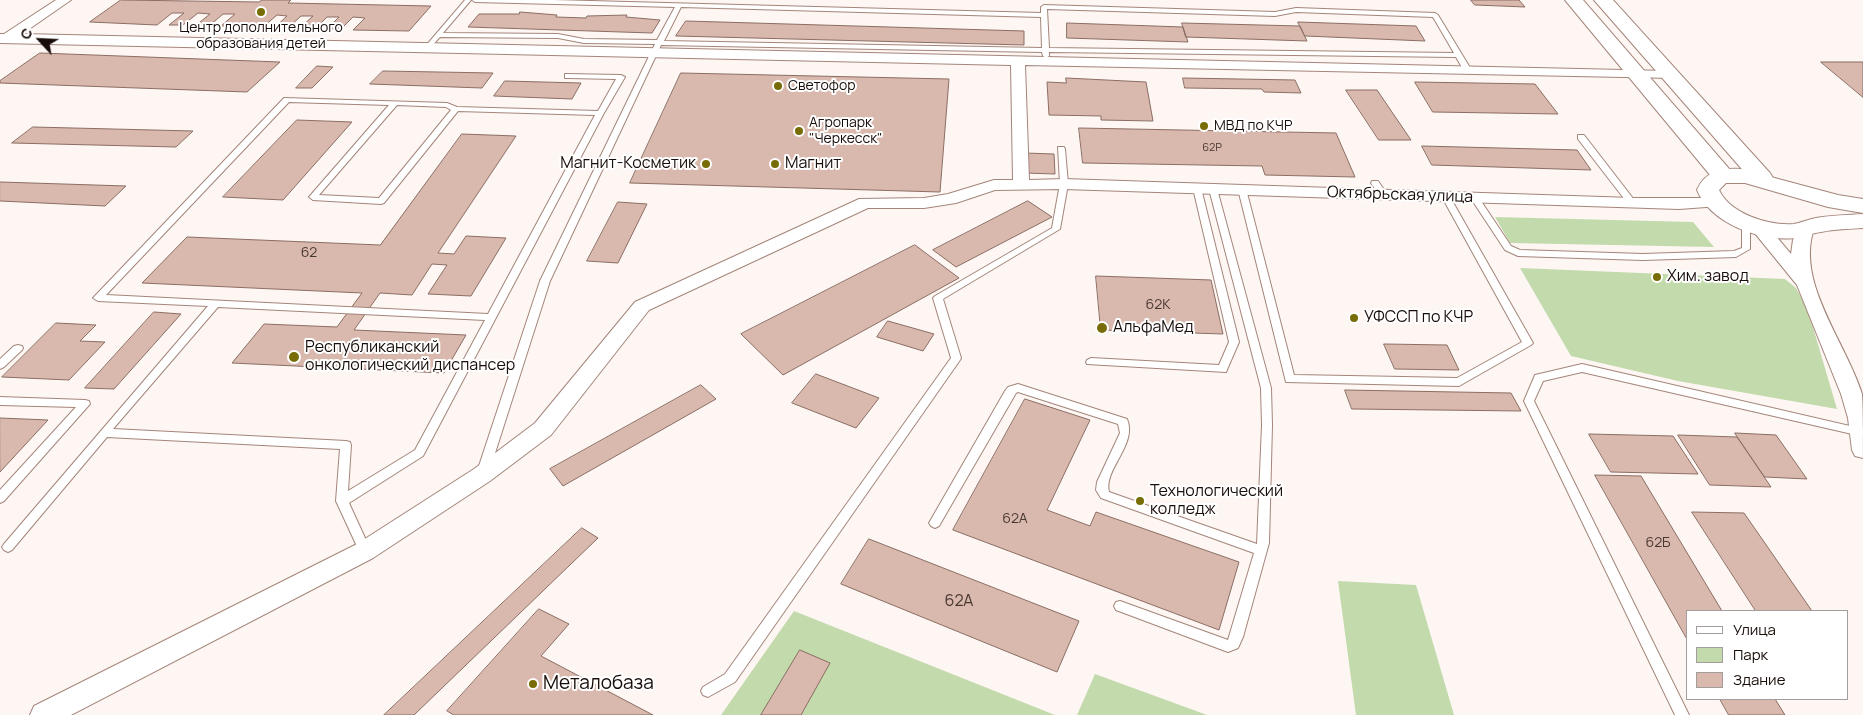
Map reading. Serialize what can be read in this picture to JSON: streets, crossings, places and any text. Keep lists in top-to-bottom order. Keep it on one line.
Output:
{"streets":{"street":["Октябрьская улица"]},"places":["Центр дополнительного образования детей","Светофор","МВД по КЧР","Агропарк \"Черкесск\"","Магнит-Косметик","Магнит","Хим. завод","УФССП по КЧР","АльфаМед","Республиканский онкологический диспансер","Технологический колледж","Металобаза"],"house_numbers":["62Р","62","62К","62А","62Б","62А"],"legend":["Улица","Парк","Здание"],"north":"top left"}
